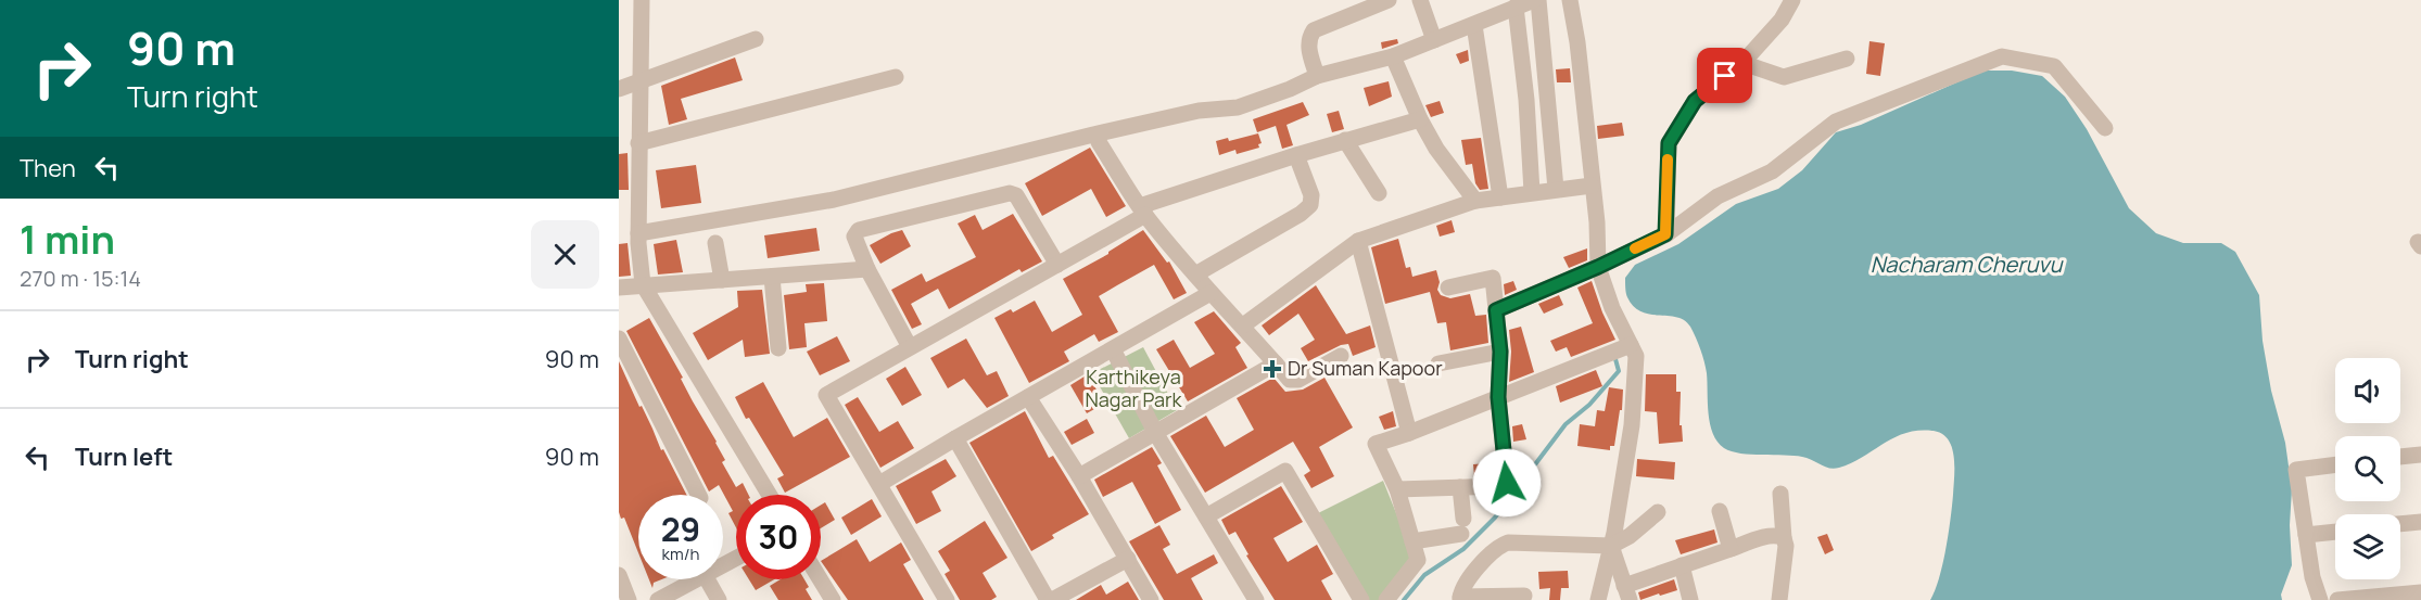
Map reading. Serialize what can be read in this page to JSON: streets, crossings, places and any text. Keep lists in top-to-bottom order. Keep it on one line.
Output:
{"water":["Nacharam Cheruvu"],"parks":["Karthikeya Nagar Park"],"places":{"health":["Dr Suman Kapoor"]},"page":{"turn":["90 m","Turn right"],"then":"Then","heading":["1 min","270 m · 15:14"],"list":[{"name":"Turn right","value":"90 m"},{"name":"Turn left","value":"90 m"}],"speed":"29 km/h","limit":"30"}}
